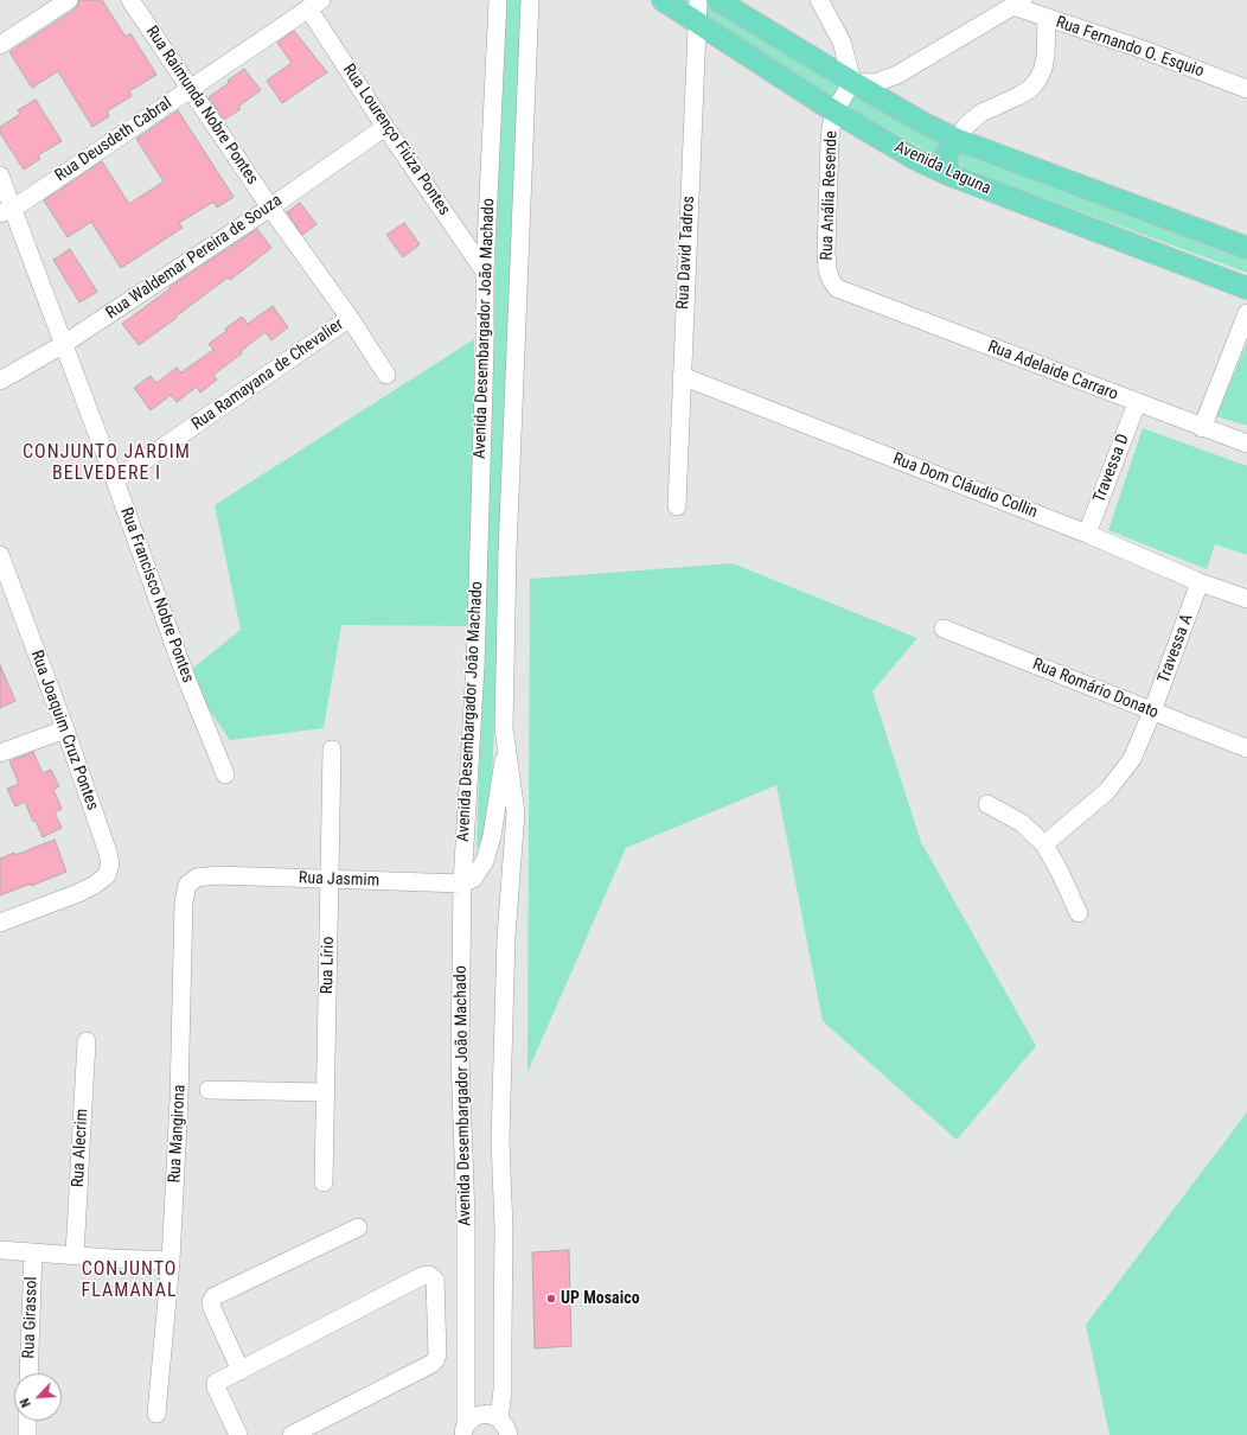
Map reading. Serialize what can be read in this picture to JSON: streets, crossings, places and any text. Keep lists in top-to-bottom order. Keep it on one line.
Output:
{"streets":{"main road":["Avenida Laguna"],"street":["Rua Fernando O. Esquio","Rua Raimunda Nobre Pontes","Rua Deusdeth Cabral","Rua Lourenço Fiúza Pontes","Rua Anália Resende","Rua David Tadros","Rua Waldemar Pereira de Souza","Avenida Desembargador João Machado","Rua Adelaide Carraro","Rua Ramayana de Chevalier","Travessa D","Rua Dom Cláudio Collin","Rua Francisco Nobre Pontes","Travessa A","Rua Romário Donato","Rua Joaquim Cruz Pontes","Rua Jasmim","Rua Lírio","Rua Mangirona","Rua Alecrim","Rua Girassol"]},"crossings":[["Rua Raimunda Nobre Pontes","Rua Deusdeth Cabral"],["Rua Raimunda Nobre Pontes","Rua Waldemar Pereira de Souza"],["Rua Raimunda Nobre Pontes","Rua Ramayana de Chevalier"],["Rua Deusdeth Cabral","Rua Lourenço Fiúza Pontes"],["Rua Deusdeth Cabral","Rua Francisco Nobre Pontes"],["Rua Lourenço Fiúza Pontes","Rua Waldemar Pereira de Souza"],["Rua Lourenço Fiúza Pontes","Avenida Desembargador João Machado"],["Avenida Laguna","Rua Anália Resende"],["Avenida Laguna","Rua David Tadros"],["Rua Anália Resende","Rua Adelaide Carraro"],["Rua David Tadros","Rua Dom Cláudio Collin"],["Rua Waldemar Pereira de Souza","Rua Francisco Nobre Pontes"],["Avenida Desembargador João Machado","Rua Jasmim"],["Rua Adelaide Carraro","Travessa D"],["Rua Ramayana de Chevalier","Rua Francisco Nobre Pontes"],["Travessa D","Rua Dom Cláudio Collin"],["Rua Dom Cláudio Collin","Travessa A"],["Travessa A","Rua Romário Donato"],["Rua Jasmim","Rua Lírio"],["Rua Jasmim","Rua Mangirona"]],"districts":["CONJUNTO JARDIM BELVEDERE I","CONJUNTO FLAMANAL"],"places":["UP Mosaico"],"north":"bottom left"}
